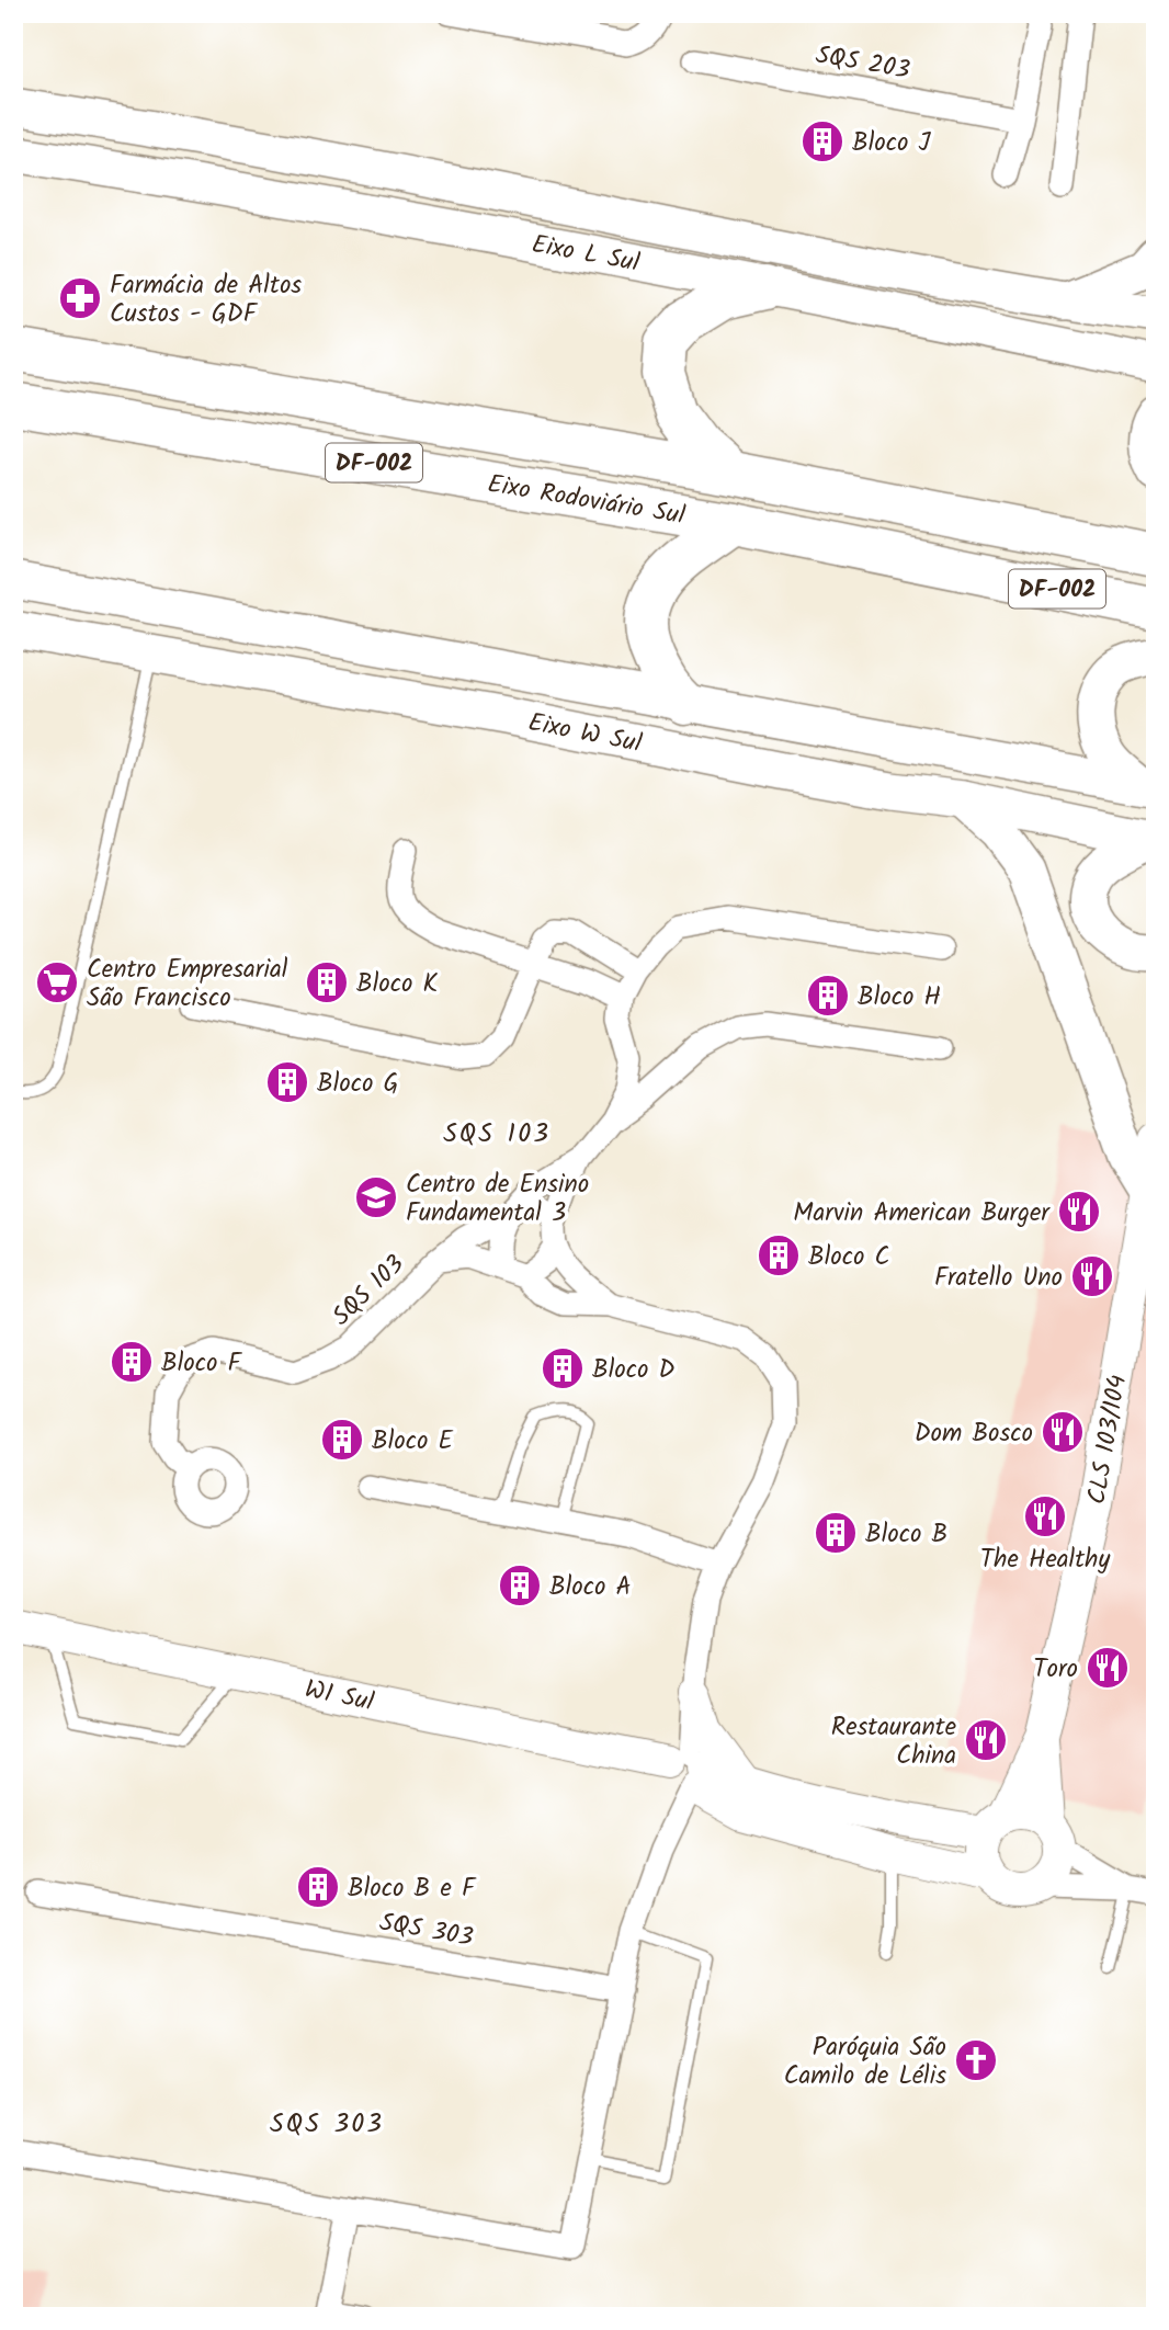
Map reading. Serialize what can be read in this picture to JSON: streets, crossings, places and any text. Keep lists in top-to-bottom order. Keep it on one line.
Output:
{"streets":{"highway":["DF-002","Eixo Rodoviário Sul"],"main road":["Eixo L Sul","Eixo W Sul"],"street":["SQS 203","SQS 103","CLS 103/104","W1 Sul","SQS 303"]},"crossings":[["SQS 103","W1 Sul"],["CLS 103/104","W1 Sul"]],"districts":["SQS 103","SQS 303"],"places":{"building":["Bloco J","Bloco K","Bloco H","Bloco G","Bloco C","Bloco F","Bloco D","Bloco E","Bloco B","Bloco A","Bloco B e F"],"pharmacy":["Farmácia de Altos Custos - GDF"],"supermarket":["Centro Empresarial São Francisco"],"school or university":["Centro de Ensino Fundamental 3"],"restaurant":["Marvin American Burger","Fratello Uno","Dom Bosco","The Healthy","Toro","Restaurante China"],"church":["Paróquia São Camilo de Lélis"]}}
